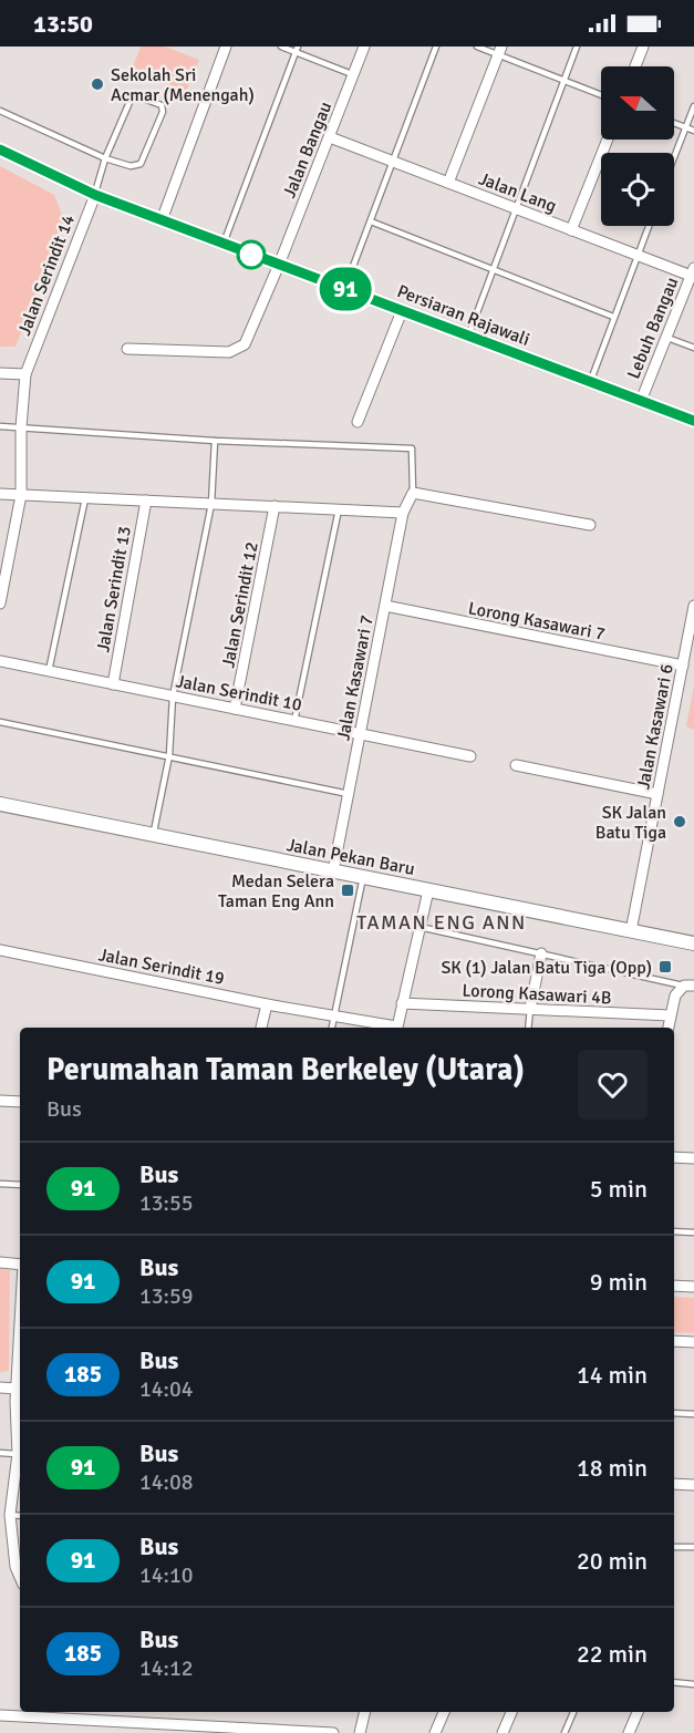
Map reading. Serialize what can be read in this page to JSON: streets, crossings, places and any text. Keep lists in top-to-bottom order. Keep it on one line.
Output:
{"streets":{"street":["Jalan Bangau","Jalan Lang","Jalan Serindit 14","Persiaran Rajawali","Lebuh Bangau","Jalan Serindit 13","Jalan Serindit 12","Lorong Kasawari 7","Jalan Kasawari 7","Jalan Serindit 10","Jalan Kasawari 6","Jalan Pekan Baru","Jalan Serindit 19","Lorong Kasawari 4B"]},"crossings":[["Jalan Bangau","Jalan Lang"],["Jalan Bangau","Persiaran Rajawali"],["Jalan Lang","Lebuh Bangau"],["Jalan Serindit 14","Persiaran Rajawali"],["Persiaran Rajawali","Lebuh Bangau"],["Jalan Serindit 13","Jalan Serindit 10"],["Jalan Serindit 12","Jalan Serindit 10"],["Lorong Kasawari 7","Jalan Kasawari 7"],["Lorong Kasawari 7","Jalan Kasawari 6"],["Jalan Kasawari 7","Jalan Serindit 10"],["Jalan Kasawari 7","Jalan Pekan Baru"],["Jalan Kasawari 6","Jalan Pekan Baru"]],"districts":["TAMAN ENG ANN"],"places":{"other":["Sekolah Sri Acmar (Menengah)","SK Jalan Batu Tiga"],"transit":["Medan Selera Taman Eng Ann","SK (1) Jalan Batu Tiga (Opp)"]},"lines":["bus line 91"],"north":"left","page":{"status":"13:50","on_map":"91","heading":["Perumahan Taman Berkeley (Utara)","Bus"],"list":[{"mark":"91","name":"Bus","note":"13:55","value":"5 min"},{"mark":"91","name":"Bus","note":"13:59","value":"9 min"},{"mark":"185","name":"Bus","note":"14:04","value":"14 min"},{"mark":"91","name":"Bus","note":"14:08","value":"18 min"},{"mark":"91","name":"Bus","note":"14:10","value":"20 min"},{"mark":"185","name":"Bus","note":"14:12","value":"22 min"}]}}
